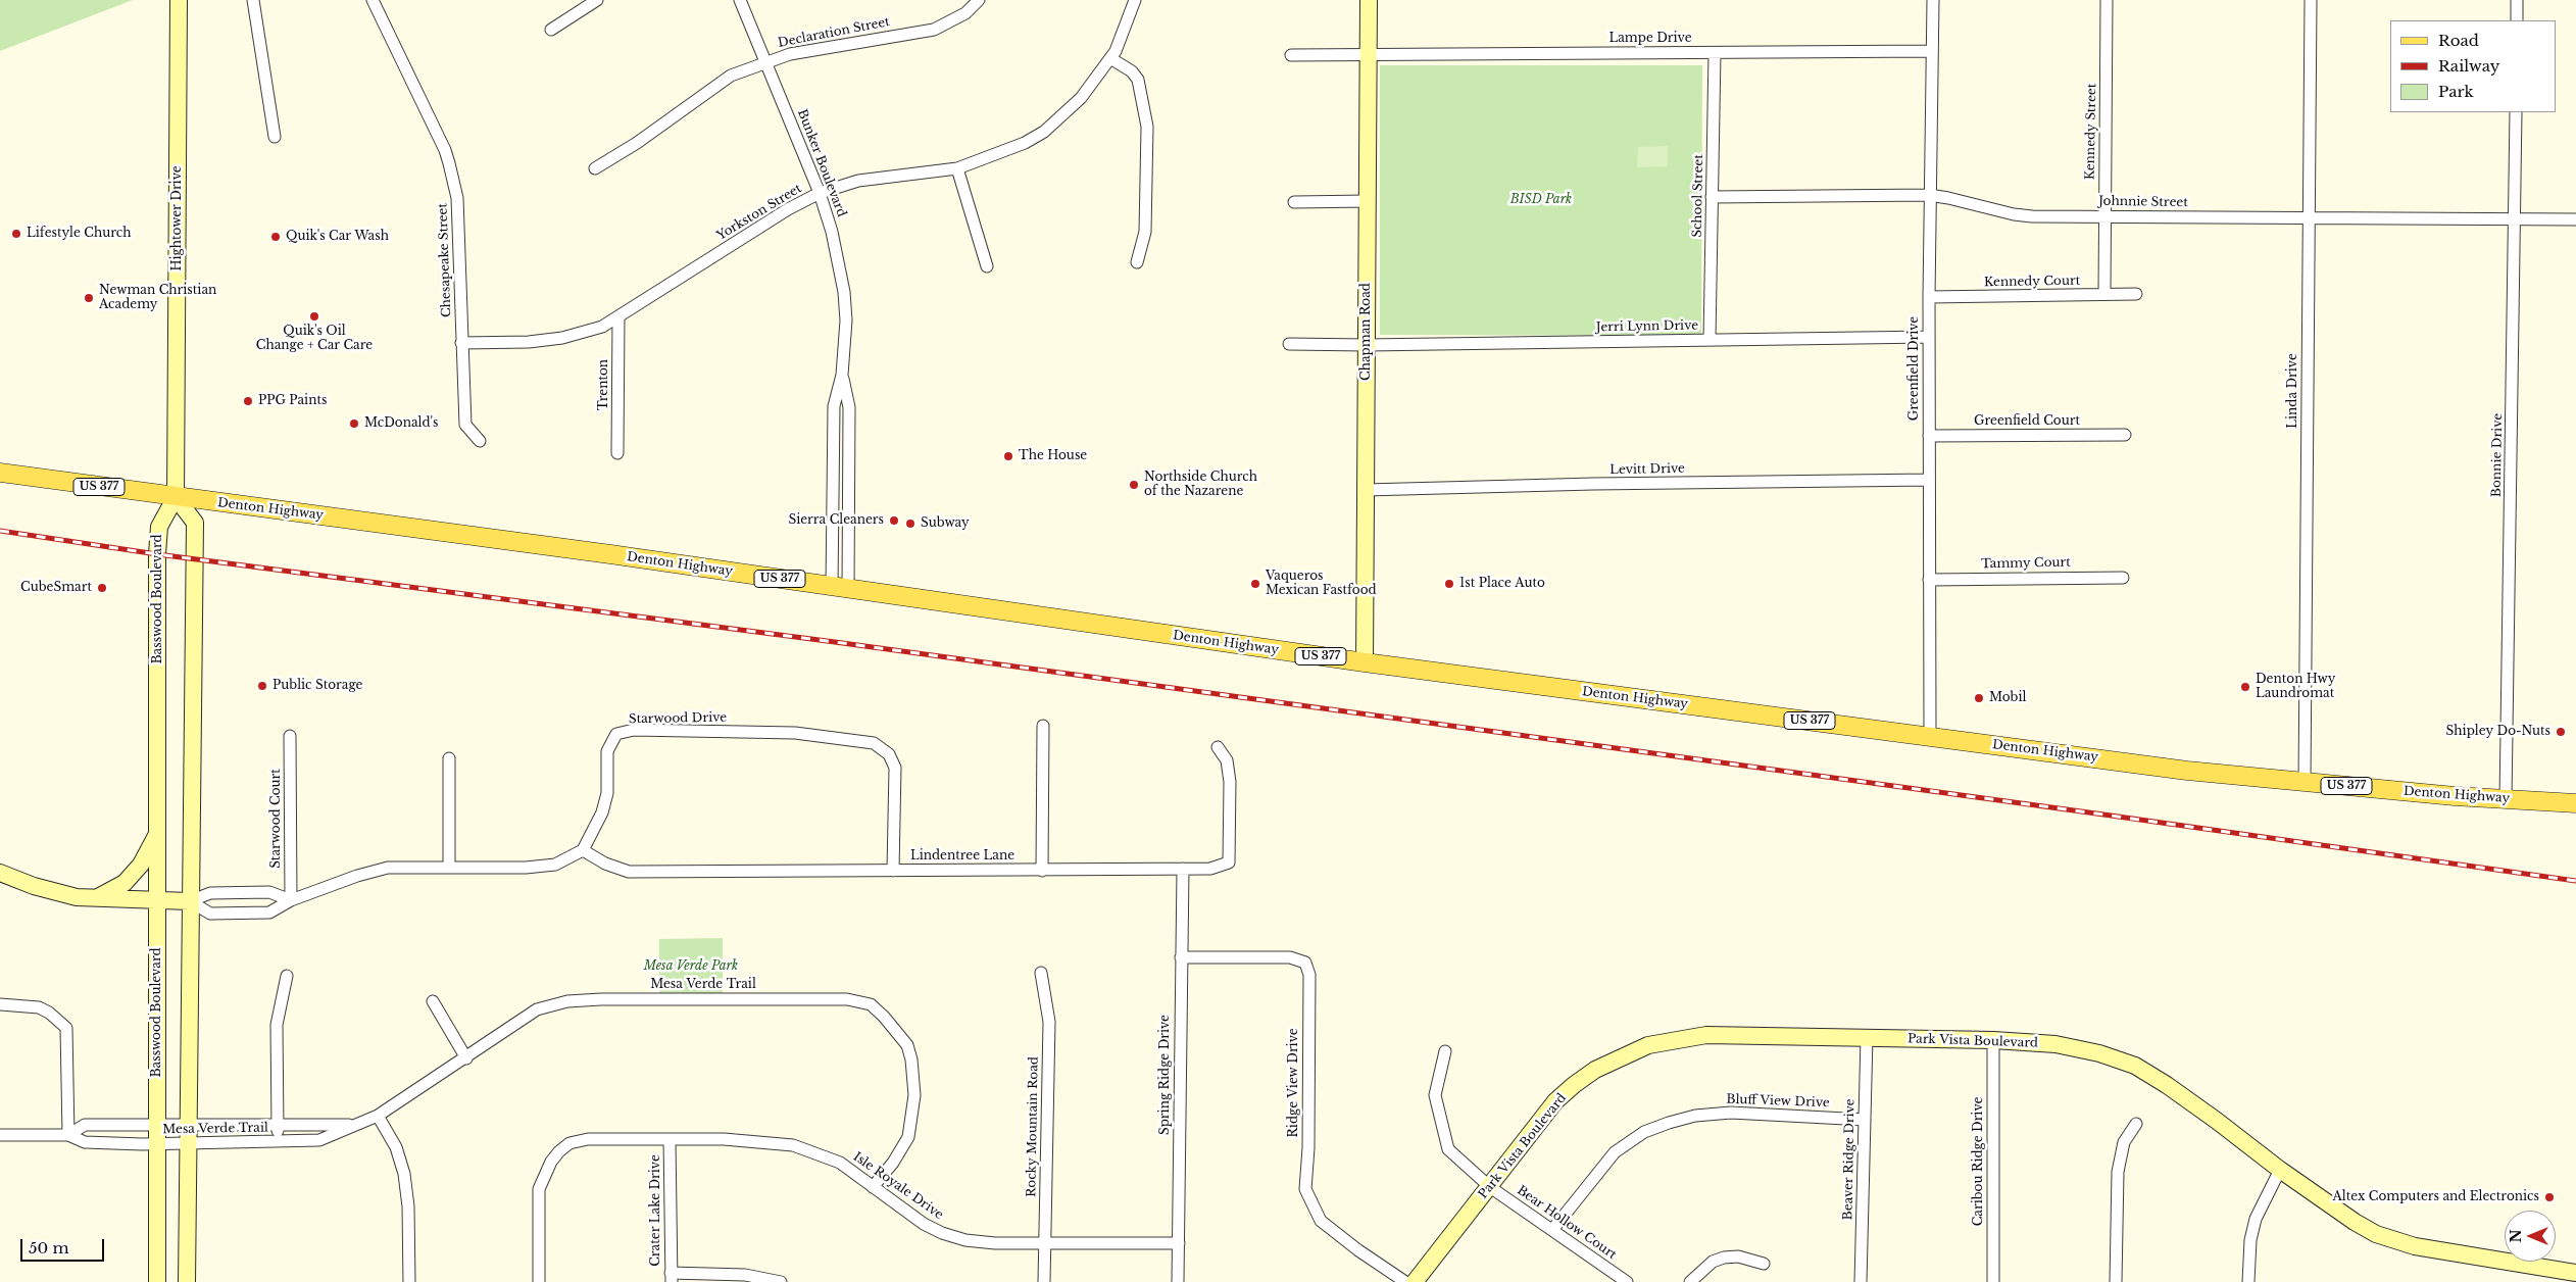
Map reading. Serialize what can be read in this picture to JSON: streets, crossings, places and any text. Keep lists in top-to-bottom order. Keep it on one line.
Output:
{"streets":{"main road":["US 377","Denton Highway"],"street":["Declaration Street","Lampe Drive","Kennedy Street","Bunker Boulevard","School Street","Johnnie Street","Yorkston Street","Hightower Drive","Chesapeake Street","Kennedy Court","Jerri Lynn Drive","Chapman Road","Greenfield Drive","Trenton","Linda Drive","Greenfield Court","Bonnie Drive","Levitt Drive","Tammy Court","Basswood Boulevard","Starwood Drive","Starwood Court","Lindentree Lane","Mesa Verde Trail","Park Vista Boulevard","Spring Ridge Drive","Ridge View Drive","Bluff View Drive","Rocky Mountain Road","Beaver Ridge Drive","Caribou Ridge Drive","Isle Royale Drive","Crater Lake Drive","Bear Hollow Court"]},"crossings":[["Declaration Street","Bunker Boulevard"],["Lampe Drive","School Street"],["Lampe Drive","Chapman Road"],["Lampe Drive","Greenfield Drive"],["Kennedy Street","Johnnie Street"],["Kennedy Street","Kennedy Court"],["Bunker Boulevard","Yorkston Street"],["Bunker Boulevard","Denton Highway"],["School Street","Johnnie Street"],["School Street","Jerri Lynn Drive"],["Johnnie Street","Greenfield Drive"],["Johnnie Street","Linda Drive"],["Johnnie Street","Bonnie Drive"],["Yorkston Street","Chesapeake Street"],["Yorkston Street","Trenton"],["Hightower Drive","Denton Highway"],["Hightower Drive","Basswood Boulevard"],["Kennedy Court","Greenfield Drive"],["Jerri Lynn Drive","Chapman Road"],["Jerri Lynn Drive","Greenfield Drive"],["Chapman Road","Levitt Drive"],["Chapman Road","Denton Highway"],["Greenfield Drive","Greenfield Court"],["Greenfield Drive","Levitt Drive"],["Greenfield Drive","Denton Highway"],["Greenfield Drive","Tammy Court"],["Linda Drive","Denton Highway"],["Bonnie Drive","Denton Highway"],["Denton Highway","Basswood Boulevard"],["Basswood Boulevard","Mesa Verde Trail"],["Starwood Drive","Lindentree Lane"],["Lindentree Lane","Spring Ridge Drive"],["Mesa Verde Trail","Isle Royale Drive"],["Park Vista Boulevard","Beaver Ridge Drive"],["Park Vista Boulevard","Caribou Ridge Drive"],["Park Vista Boulevard","Bear Hollow Court"],["Spring Ridge Drive","Ridge View Drive"],["Spring Ridge Drive","Isle Royale Drive"],["Bluff View Drive","Beaver Ridge Drive"],["Bluff View Drive","Bear Hollow Court"],["Rocky Mountain Road","Isle Royale Drive"],["Isle Royale Drive","Crater Lake Drive"]],"parks":["BISD Park","Mesa Verde Park"],"places":["Lifestyle Church","Quik's Car Wash","Newman Christian Academy","Quik's Oil Change + Car Care","PPG Paints","McDonald's","The House","Northside Church of the Nazarene","Sierra Cleaners","Subway","Vaqueros Mexican Fastfood","1st Place Auto","CubeSmart","Public Storage","Denton Hwy Laundromat","Mobil","Shipley Do-Nuts","Altex Computers and Electronics"],"legend":["Road","Railway","Park"],"scale_bar":"50 m","north":"left"}
